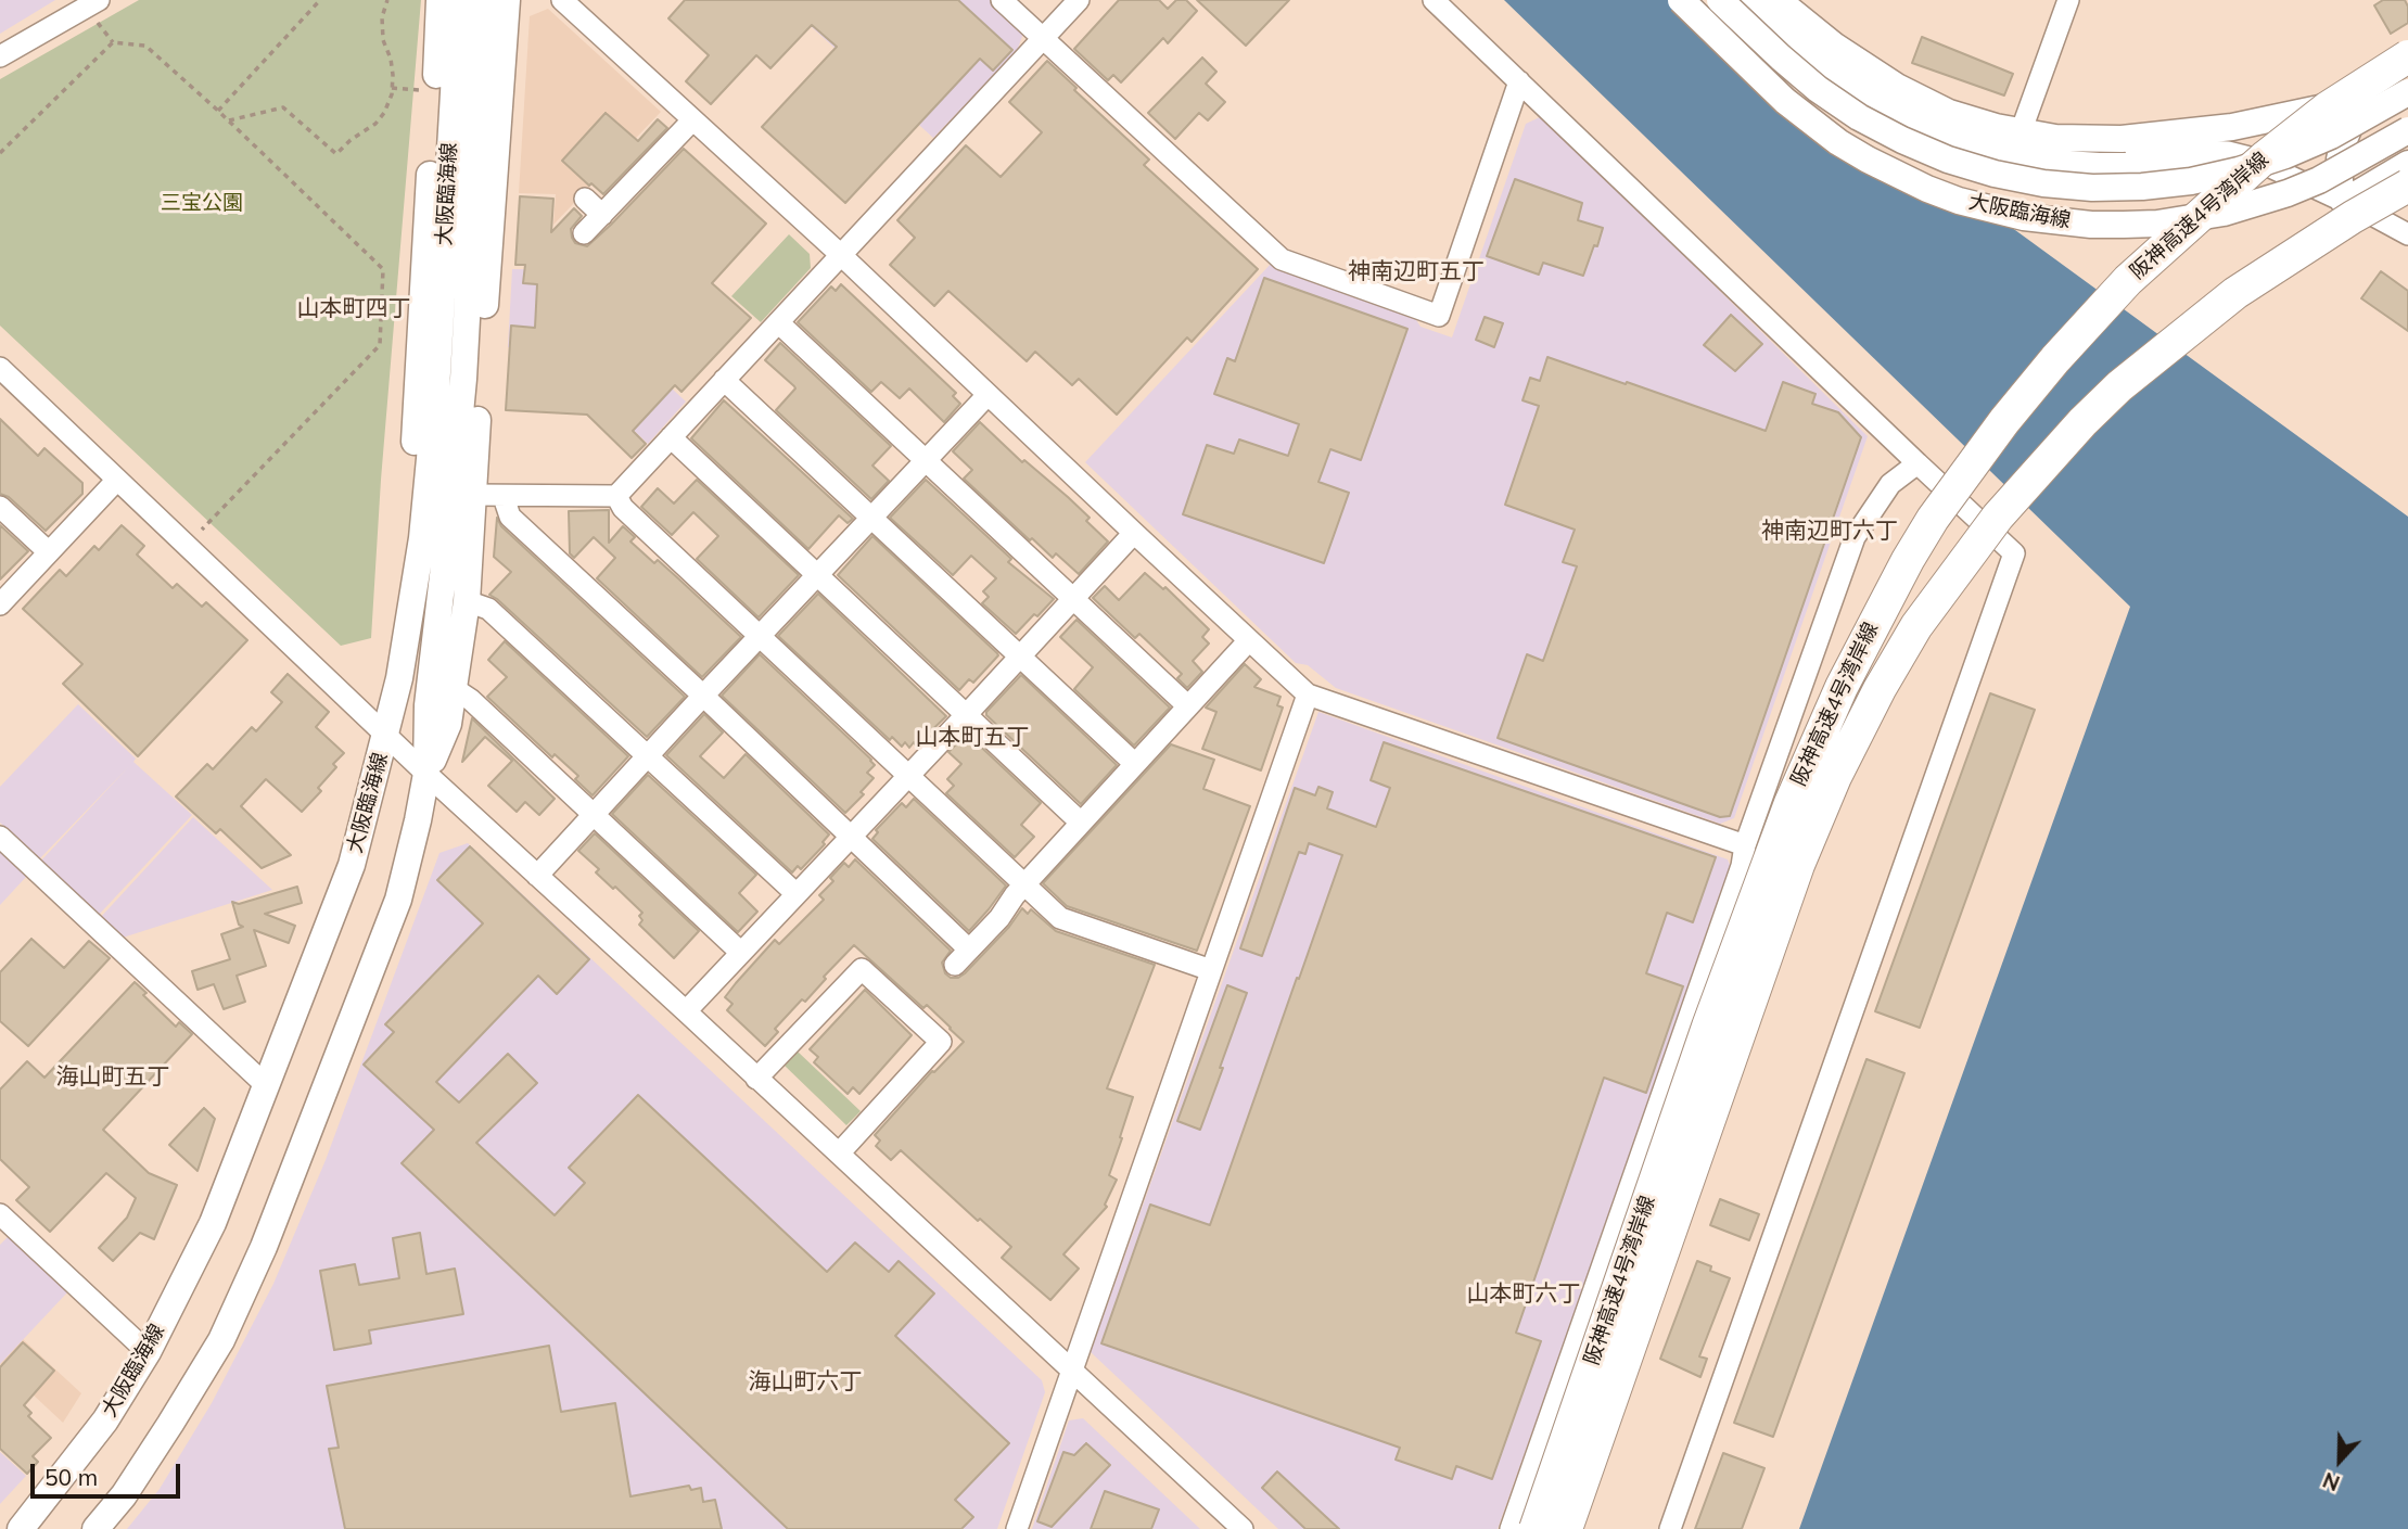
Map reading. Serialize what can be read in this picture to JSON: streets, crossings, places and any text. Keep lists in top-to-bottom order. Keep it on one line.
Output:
{"streets":{"highway":["阪神高速4号湾岸線"],"main road":["大阪臨海線"]},"districts":["神南辺町五丁","山本町四丁","神南辺町六丁","山本町五丁","海山町五丁","山本町六丁","海山町六丁"],"parks":["三宝公園"],"scale_bar":"50 m","north":"bottom"}
